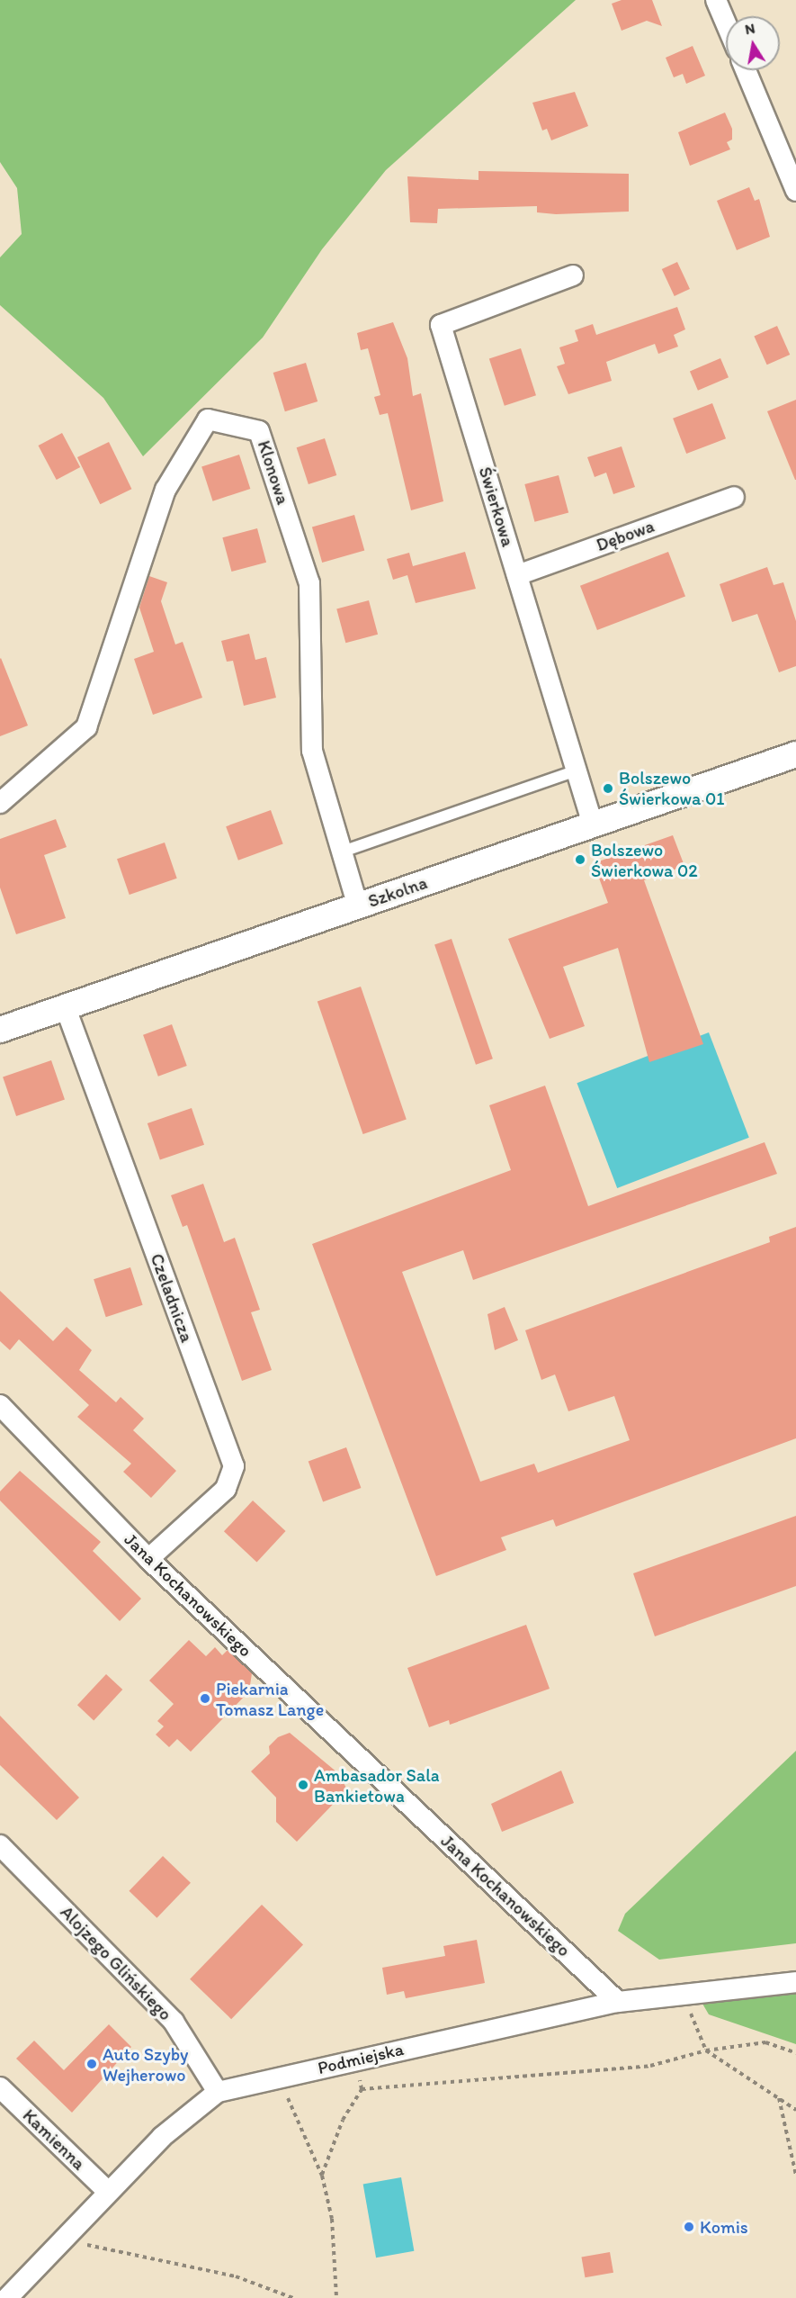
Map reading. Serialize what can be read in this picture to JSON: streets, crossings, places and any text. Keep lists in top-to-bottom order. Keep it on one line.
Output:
{"streets":{"street":["Klonowa","Świerkowa","Dębowa","Szkolna","Czeladnicza","Jana Kochanowskiego","Alojzego Glińskiego","Podmiejska","Kamienna"]},"crossings":[["Klonowa","Szkolna"],["Świerkowa","Dębowa"],["Świerkowa","Szkolna"],["Szkolna","Czeladnicza"],["Czeladnicza","Jana Kochanowskiego"],["Jana Kochanowskiego","Podmiejska"],["Alojzego Glińskiego","Podmiejska"],["Podmiejska","Kamienna"]],"places":["Bolszewo Świerkowa 01","Bolszewo Świerkowa 02","Piekarnia Tomasz Lange","Ambasador Sala Bankietowa","Auto Szyby Wejherowo","Komis"],"north":"top"}
